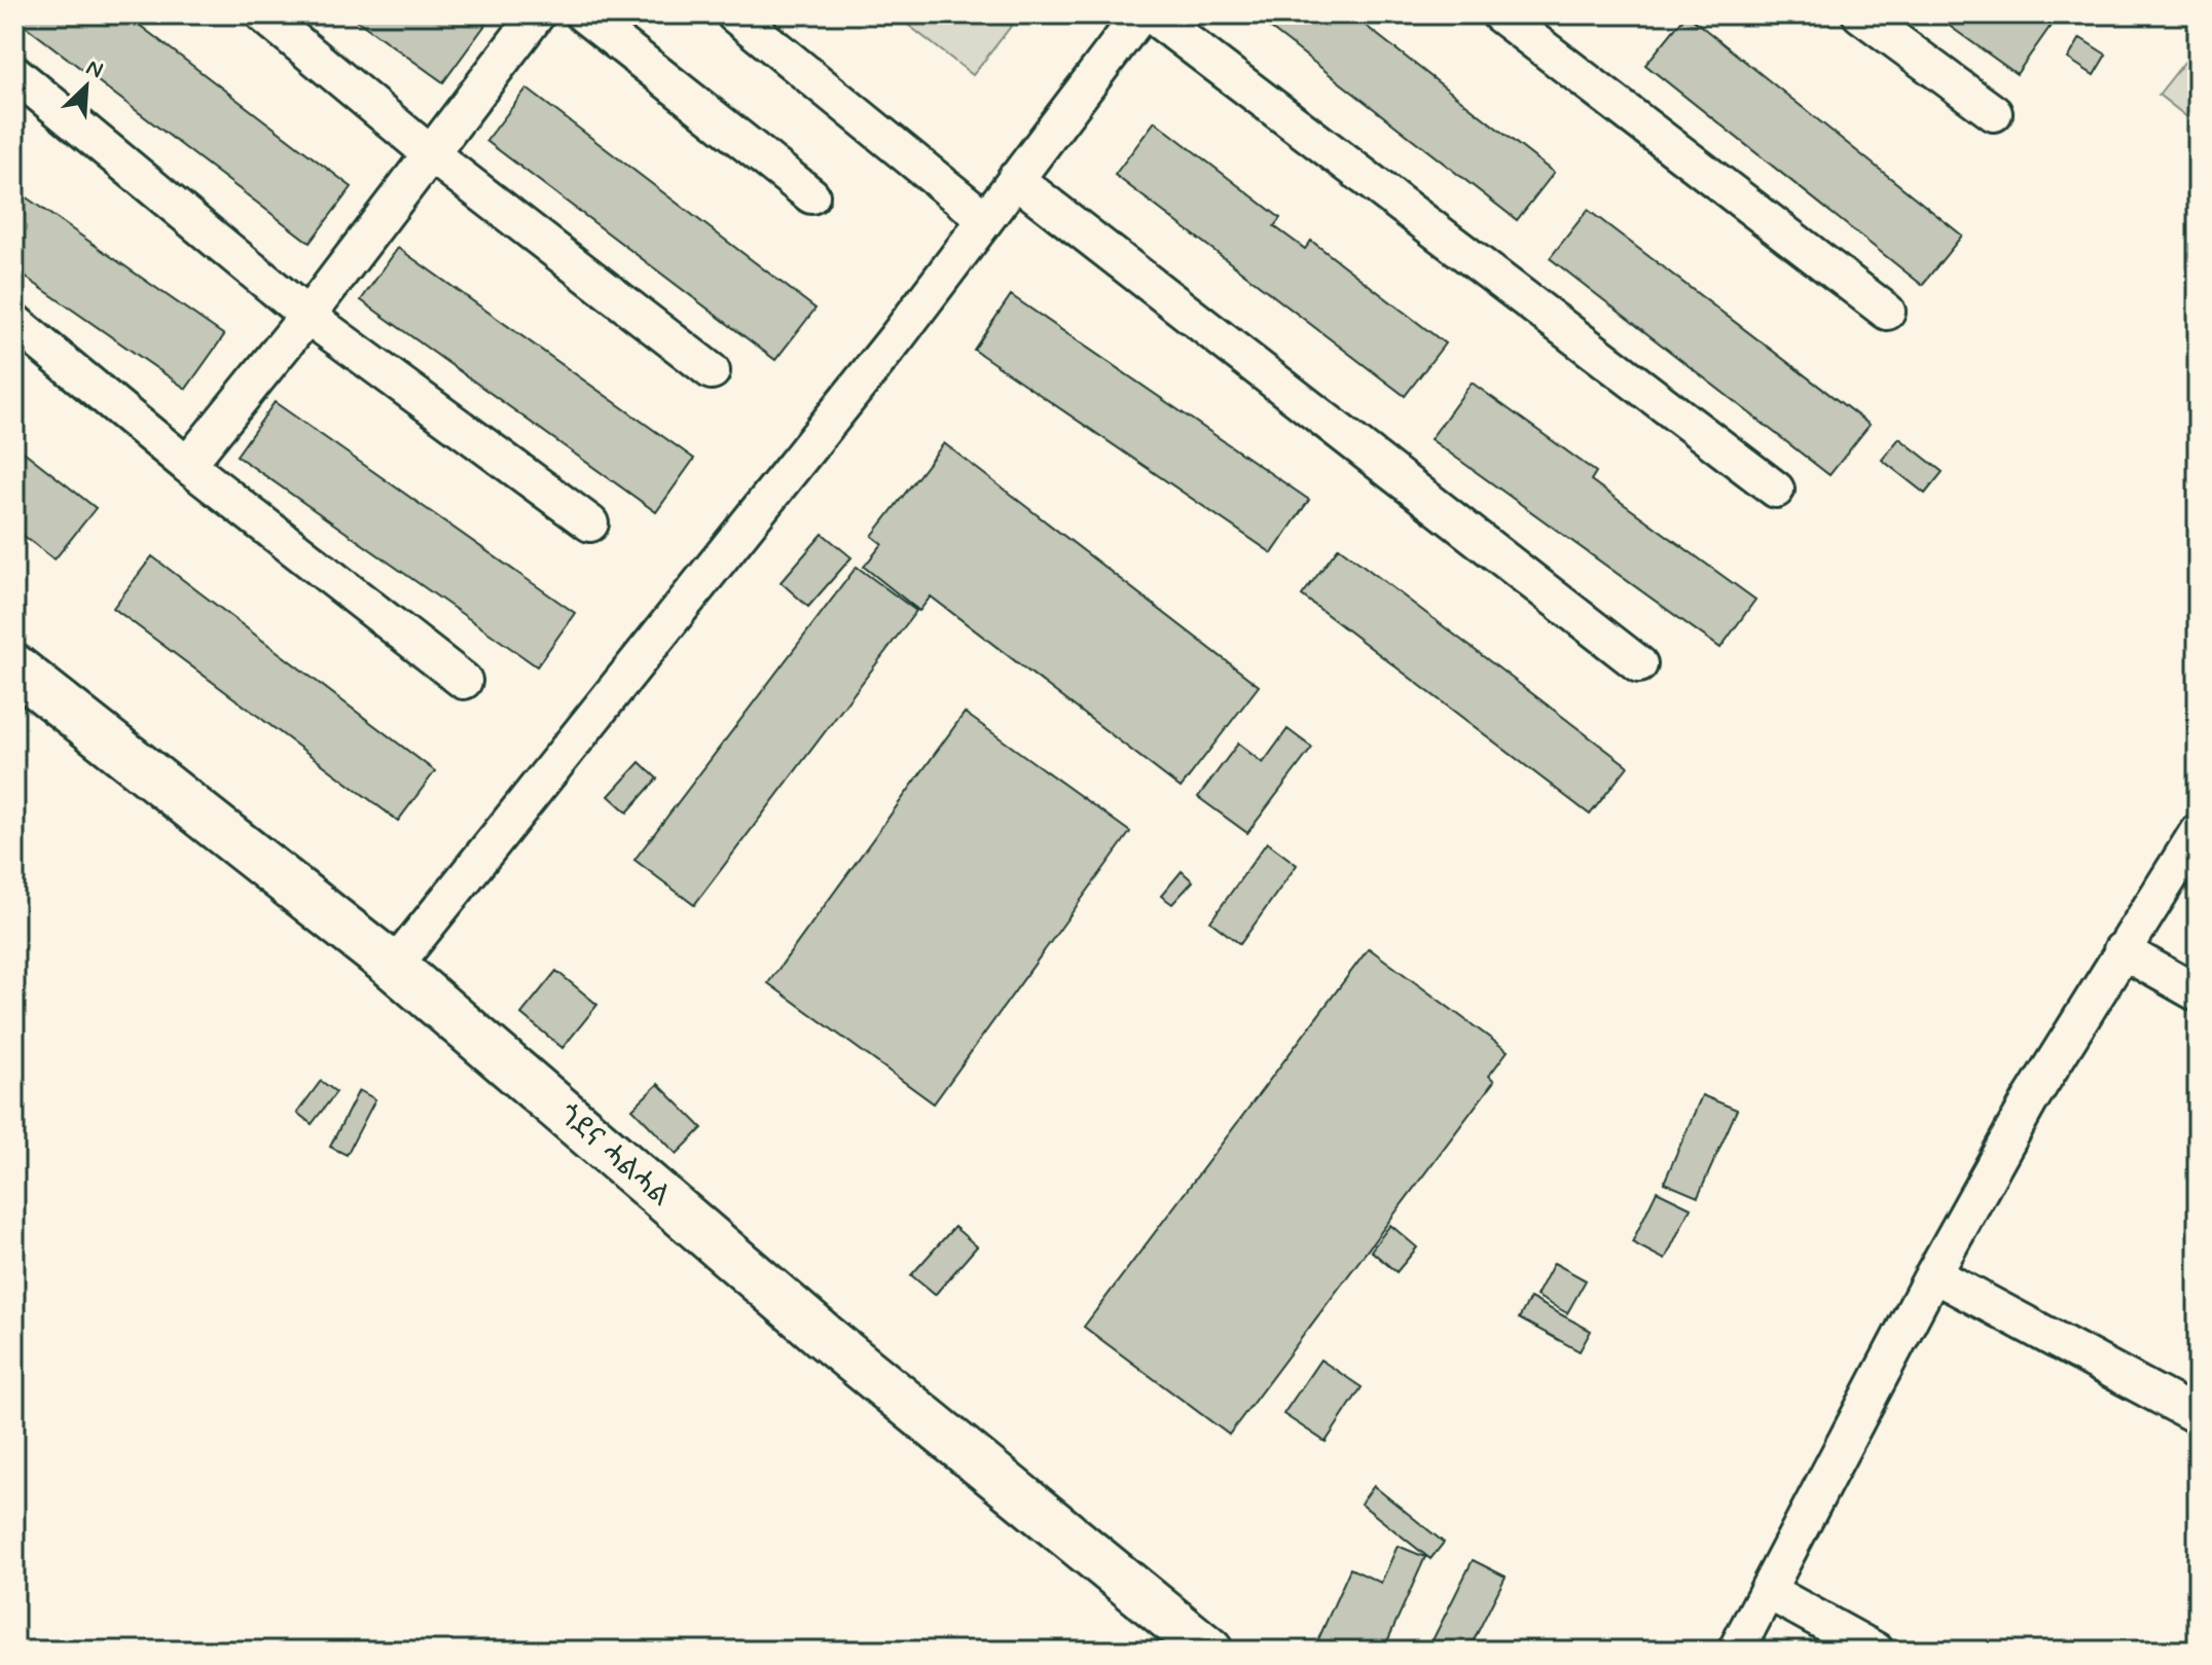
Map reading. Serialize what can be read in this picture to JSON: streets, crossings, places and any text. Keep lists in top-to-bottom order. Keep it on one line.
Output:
{"streets":{"street":["ጎደና ሓልሓል"]},"north":"top right"}
